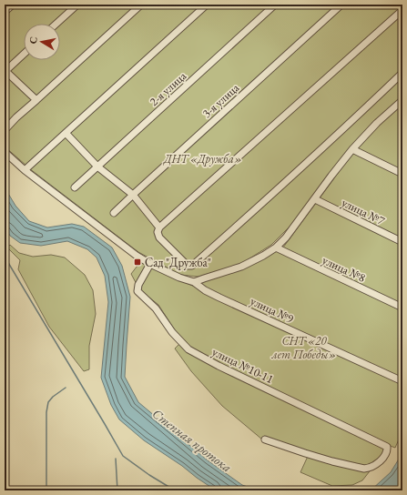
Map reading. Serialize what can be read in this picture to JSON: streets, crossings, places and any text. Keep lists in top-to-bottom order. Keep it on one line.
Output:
{"streets":{"street":["2-я улица","3-я улица","улица №7","улица №8","улица №9","улица №10-11"]},"crossings":[["улица №9","улица №10-11"]],"water":["Степная протока"],"parks":["ДНТ «Дружба»","СНТ «20 лет Победы»"],"places":{"transit":["Сад \"Дружба\""]},"north":"left"}
